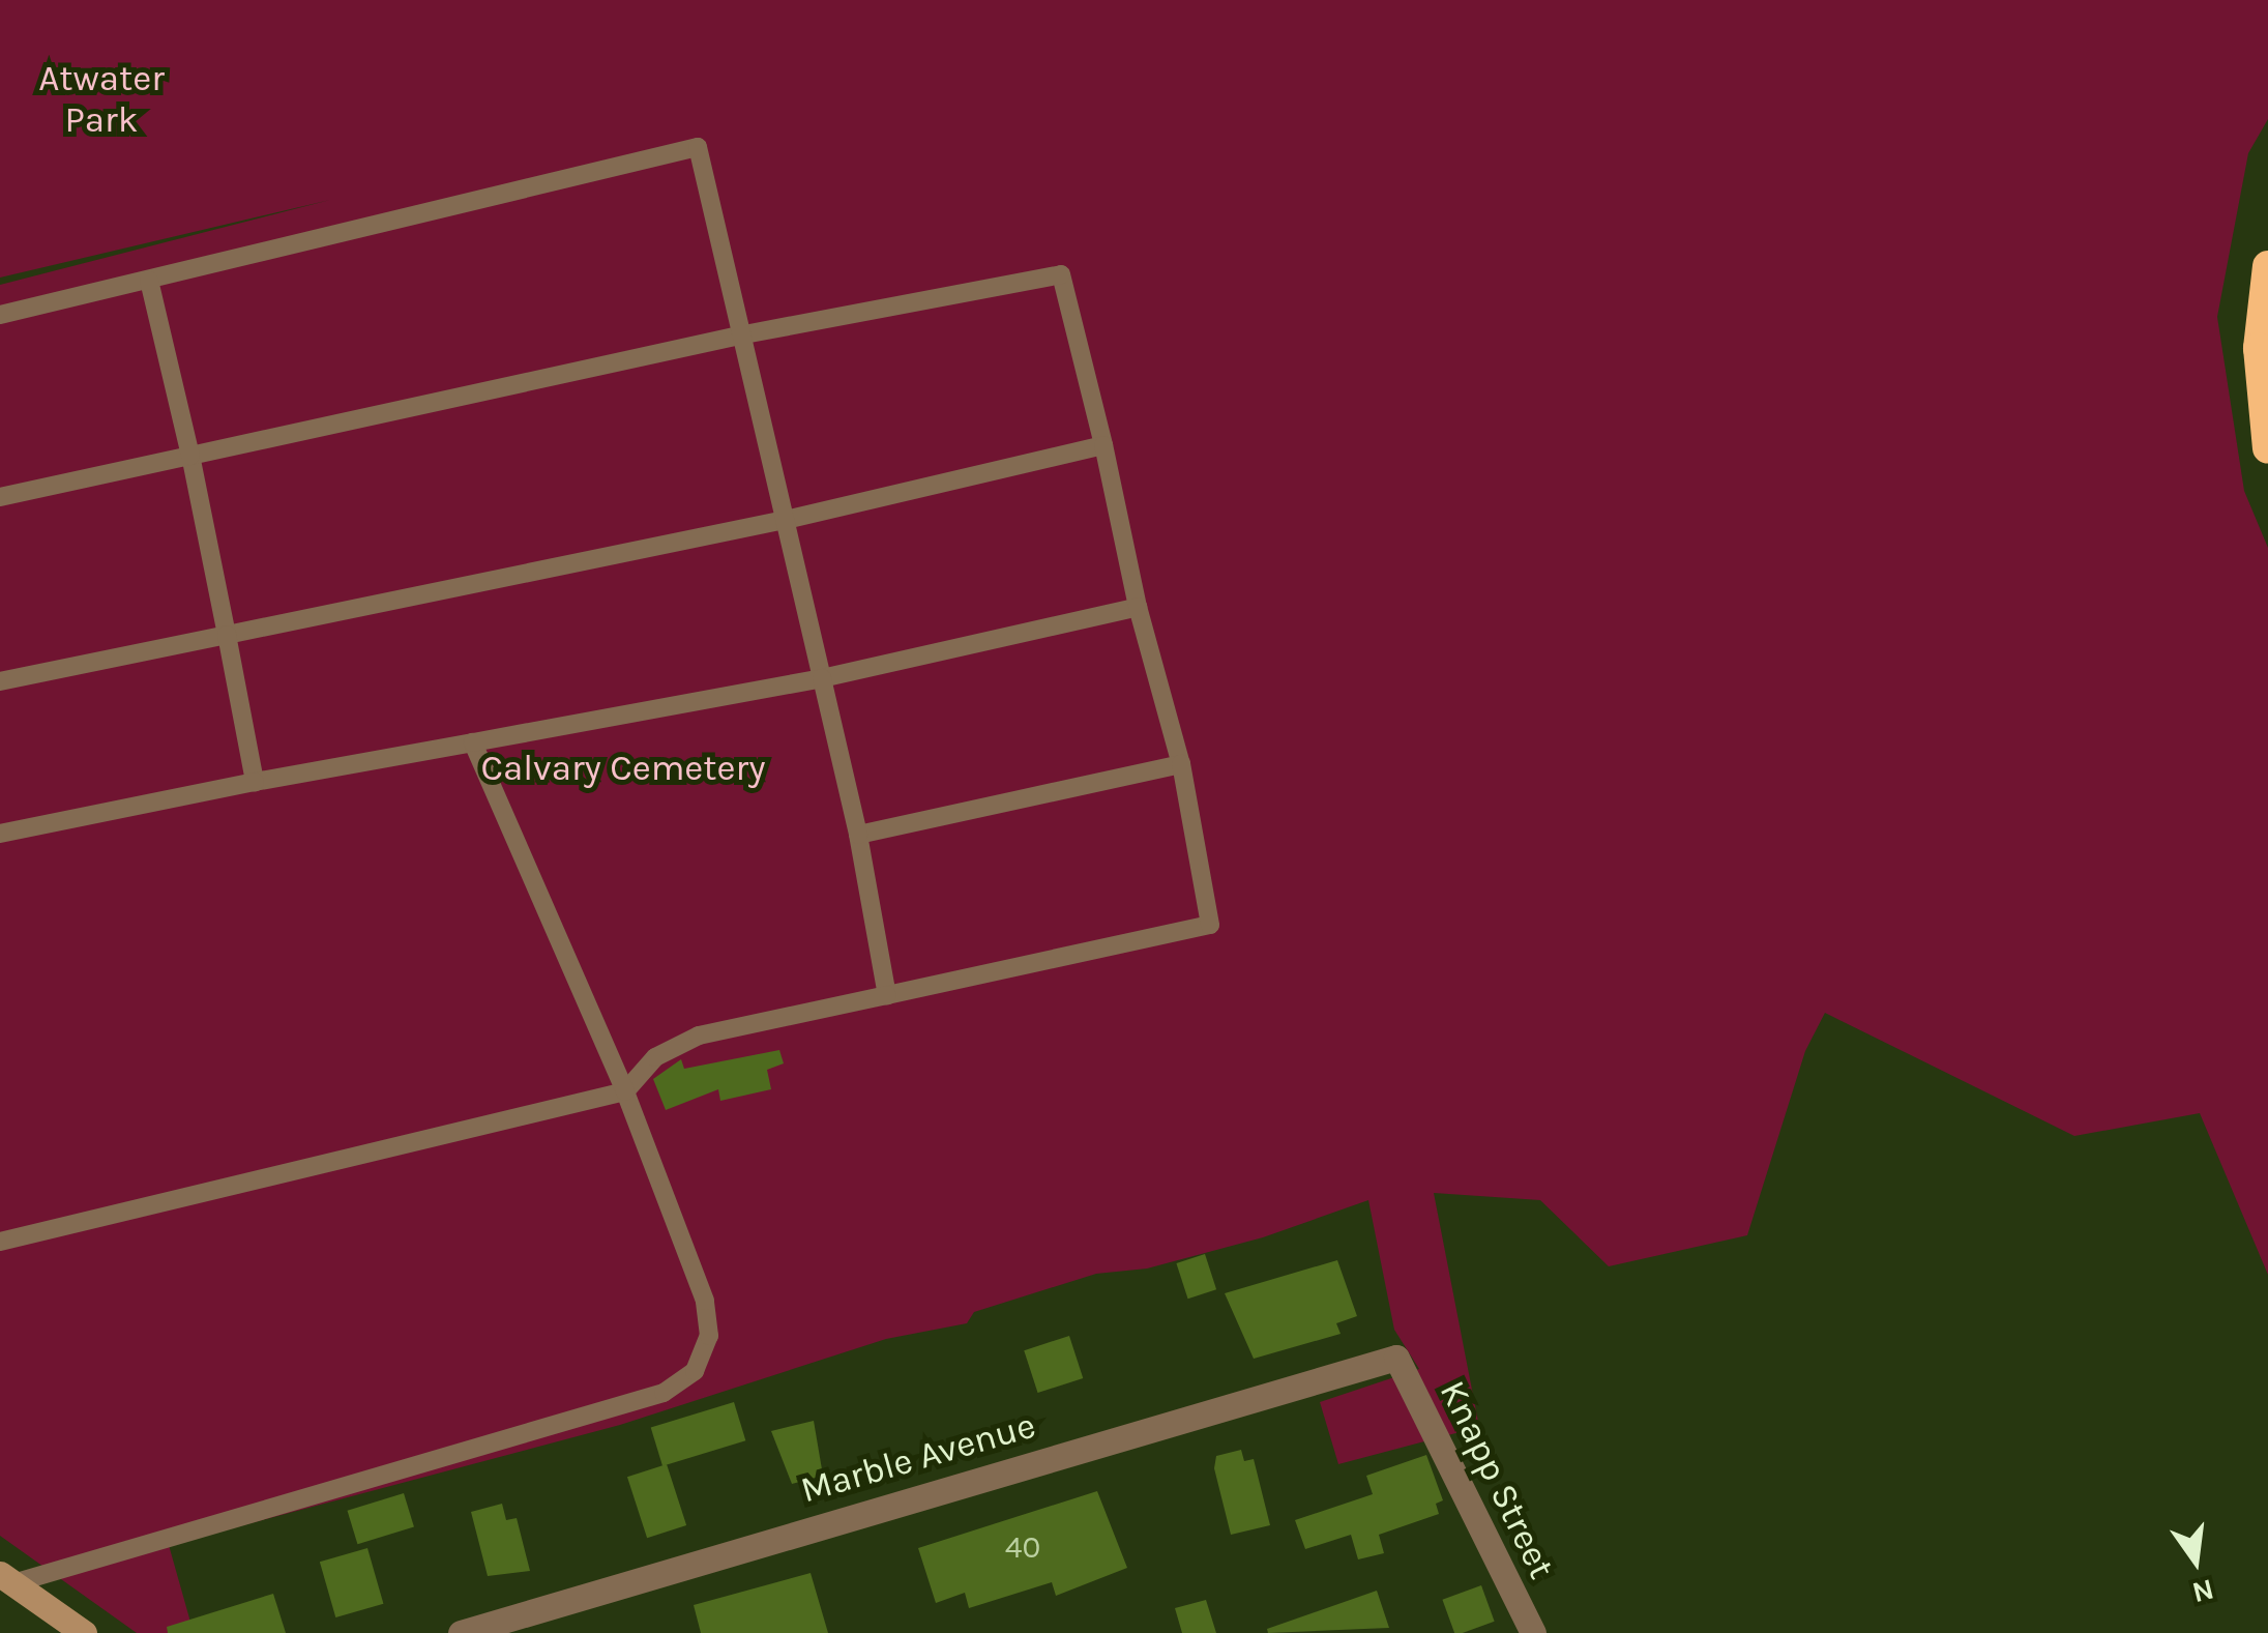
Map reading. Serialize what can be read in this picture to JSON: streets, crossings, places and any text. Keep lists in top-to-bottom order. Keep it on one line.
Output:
{"streets":{"street":["Marble Avenue","Knapp Street"]},"crossings":[["Marble Avenue","Knapp Street"]],"parks":["Atwater Park","Calvary Cemetery"],"house_numbers":["40"],"north":"bottom"}
